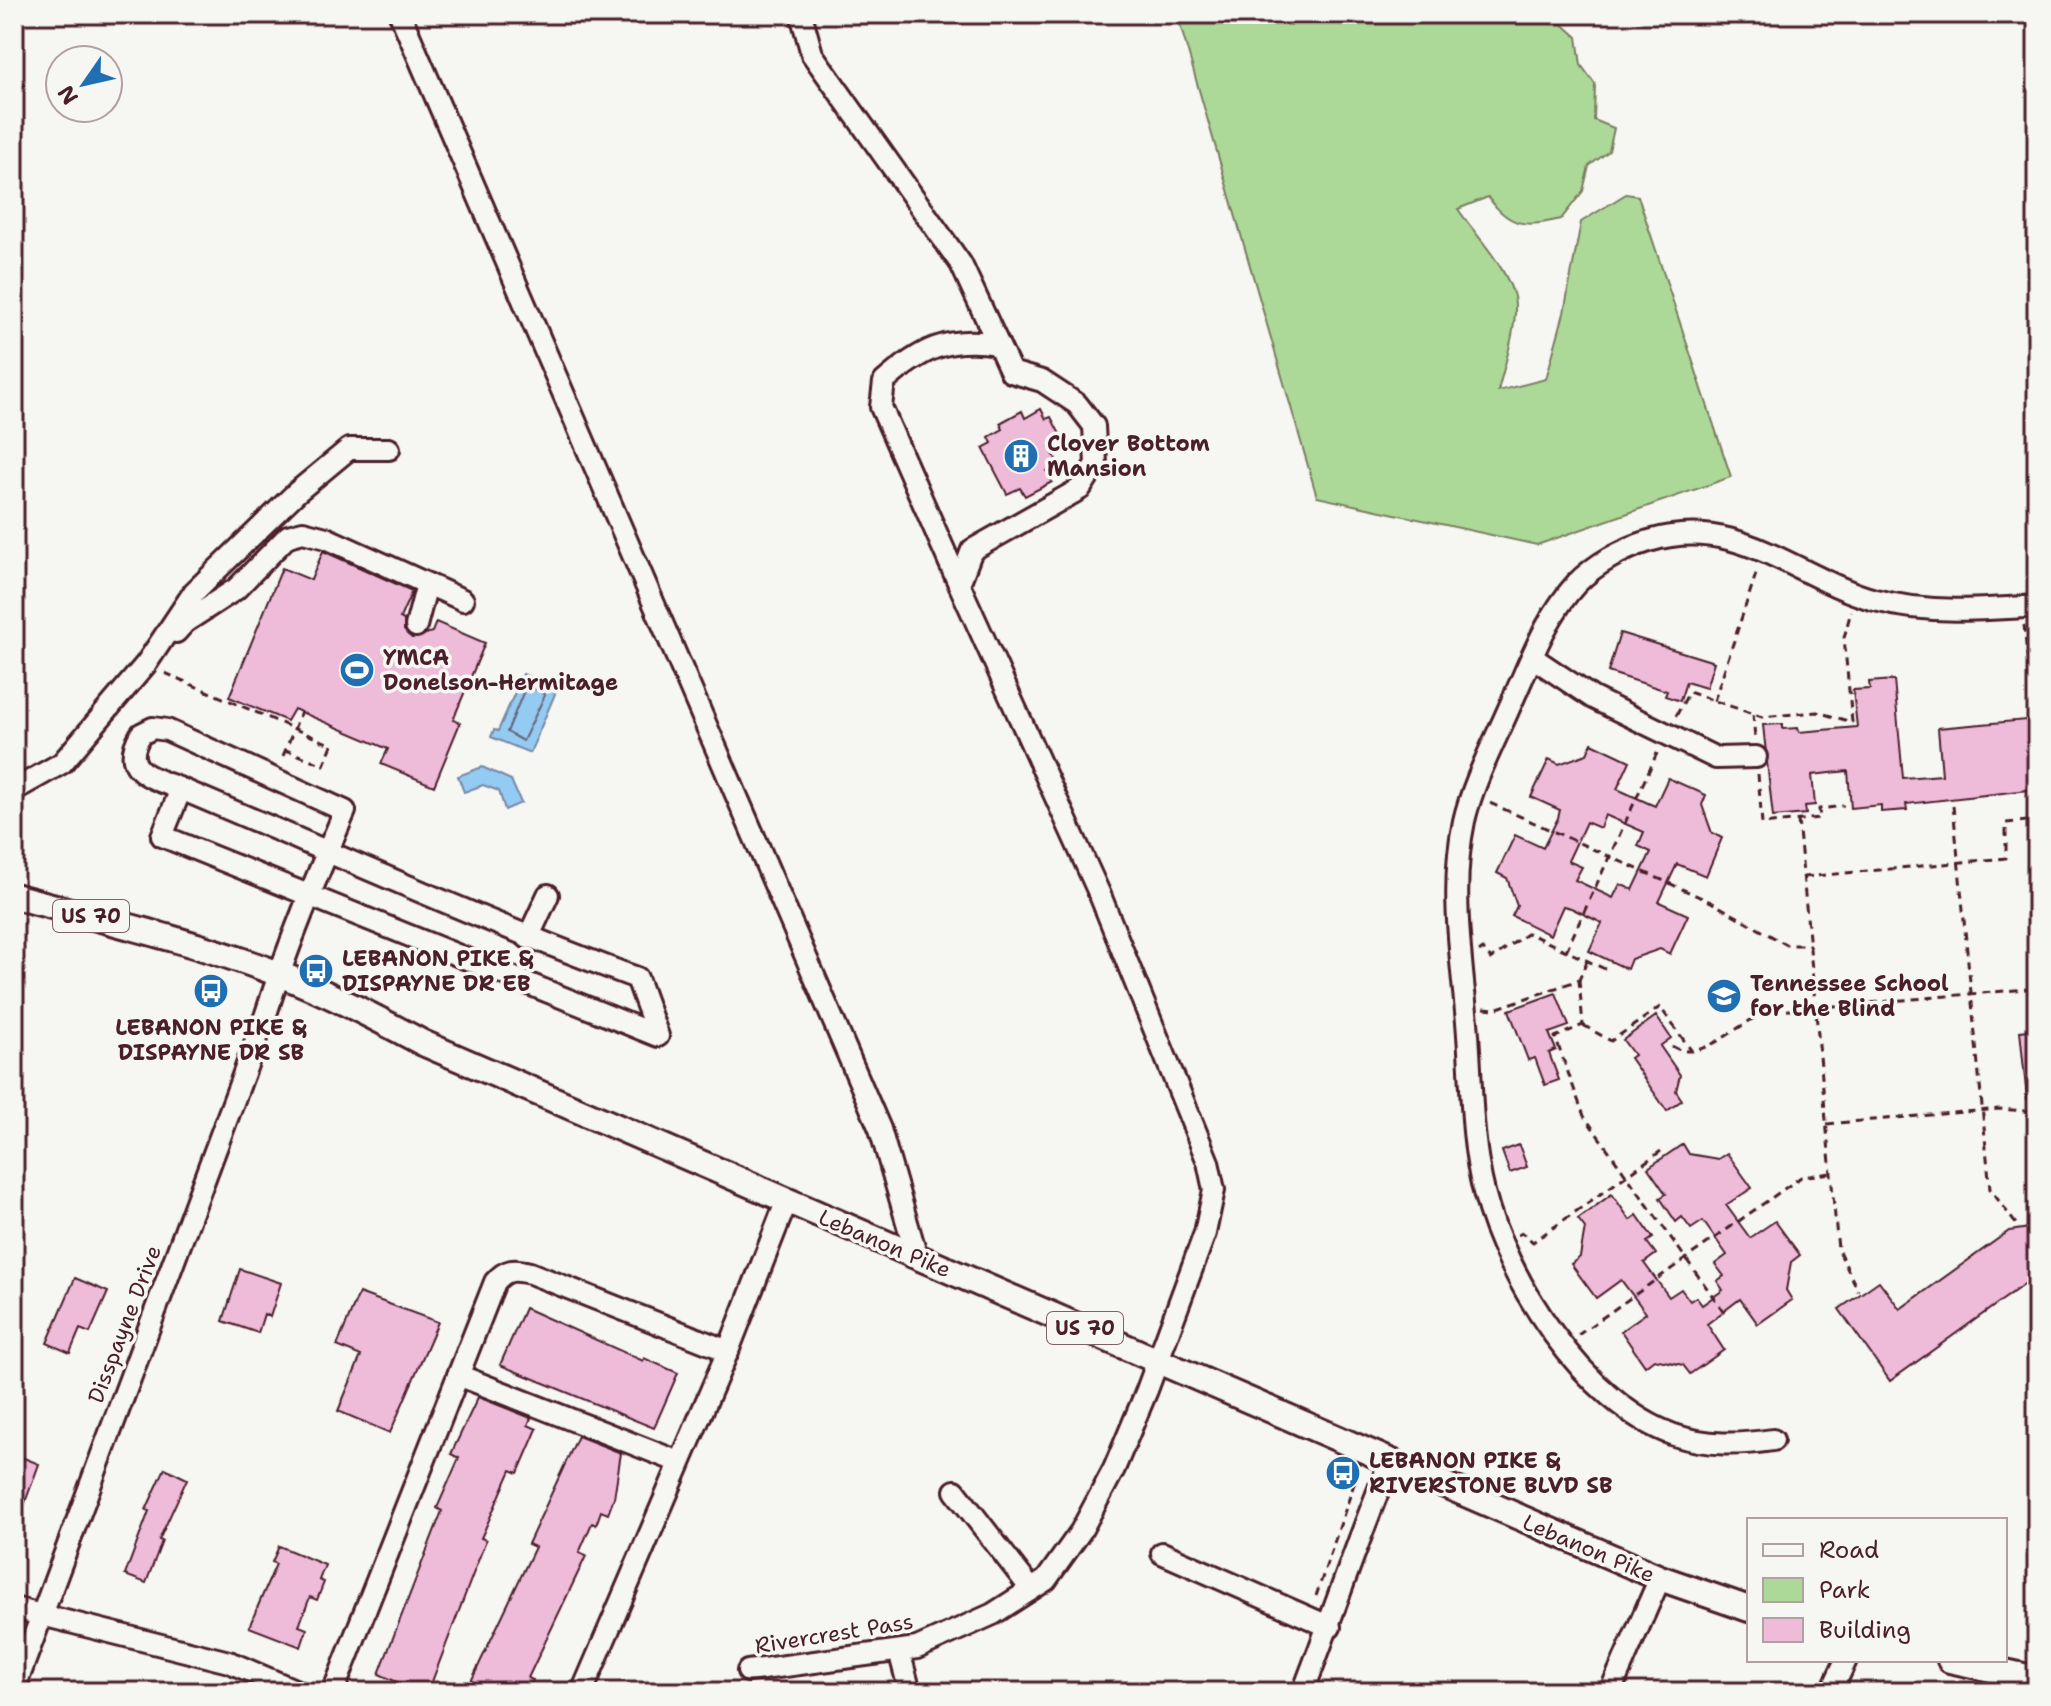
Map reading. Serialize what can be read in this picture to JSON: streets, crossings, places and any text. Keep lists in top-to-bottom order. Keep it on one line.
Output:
{"streets":{"main road":["US 70","Lebanon Pike"],"street":["Disspayne Drive","Rivercrest Pass"]},"crossings":[["Lebanon Pike","Disspayne Drive"],["Lebanon Pike","Rivercrest Pass"]],"places":{"building":["Clover Bottom Mansion"],"sports":["YMCA Donelson-Hermitage"],"bus stop":["LEBANON PIKE & DISPAYNE DR EB","LEBANON PIKE & DISPAYNE DR SB","LEBANON PIKE & RIVERSTONE BLVD SB"],"school or university":["Tennessee School for the Blind"]},"legend":["Road","Park","Building"],"north":"bottom left"}
